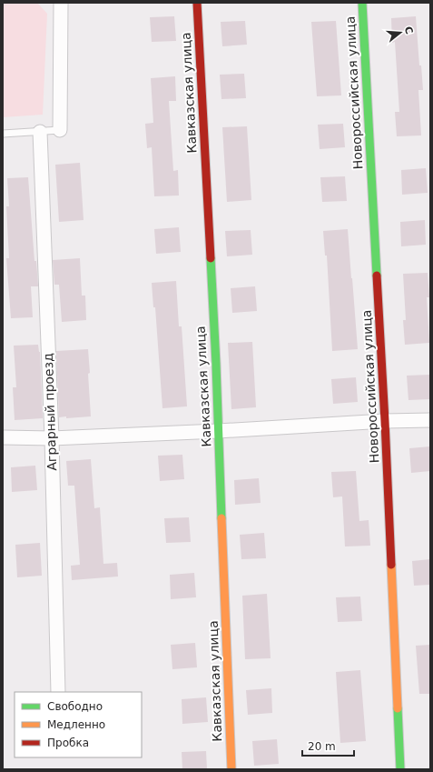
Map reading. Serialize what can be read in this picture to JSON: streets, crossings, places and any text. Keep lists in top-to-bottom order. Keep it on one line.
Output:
{"streets":{"street":["Кавказская улица","Новороссийская улица","Аграрный проезд"]},"legend":["Свободно","Медленно","Пробка"],"scale_bar":"20 m","north":"right"}
